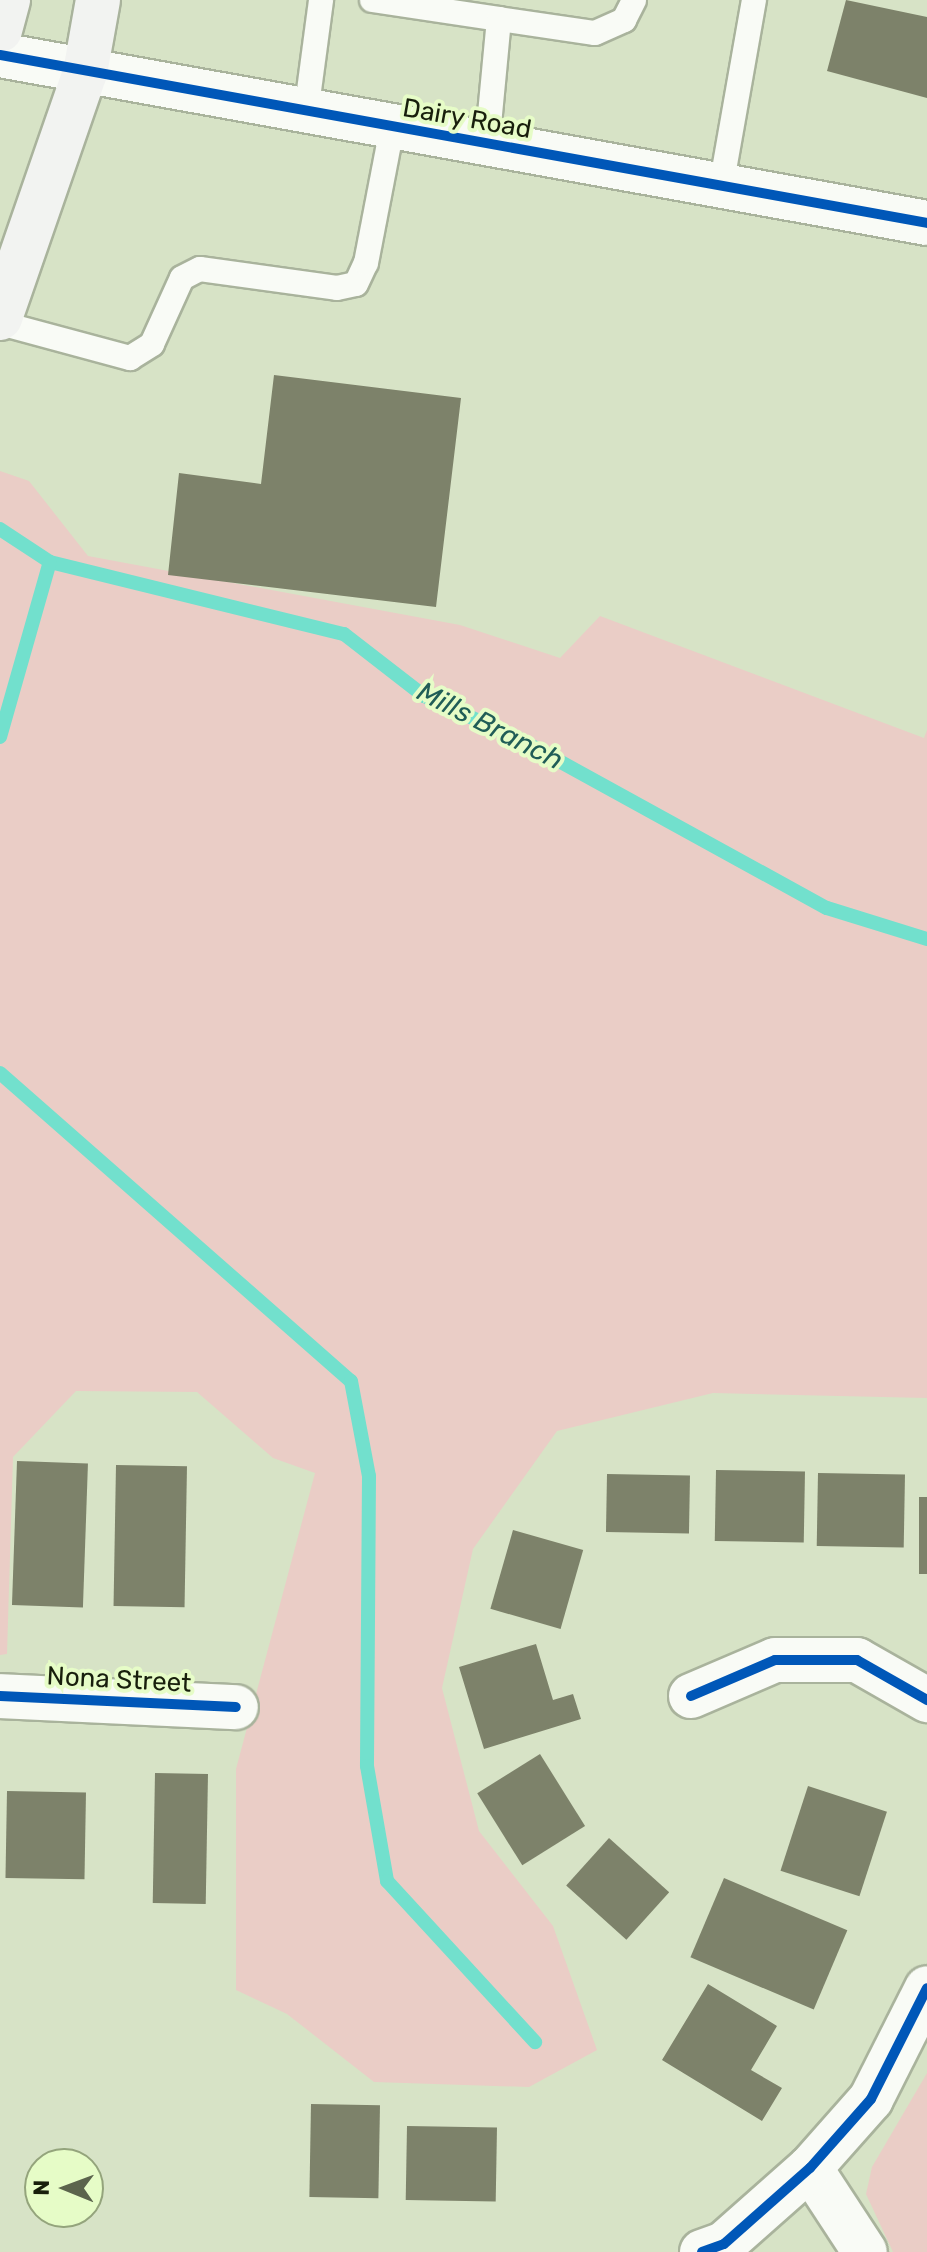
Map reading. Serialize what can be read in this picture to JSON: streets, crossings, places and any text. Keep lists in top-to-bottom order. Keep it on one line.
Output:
{"streets":{"street":["Dairy Road","Nona Street"]},"water":["Mills Branch"],"north":"left"}
